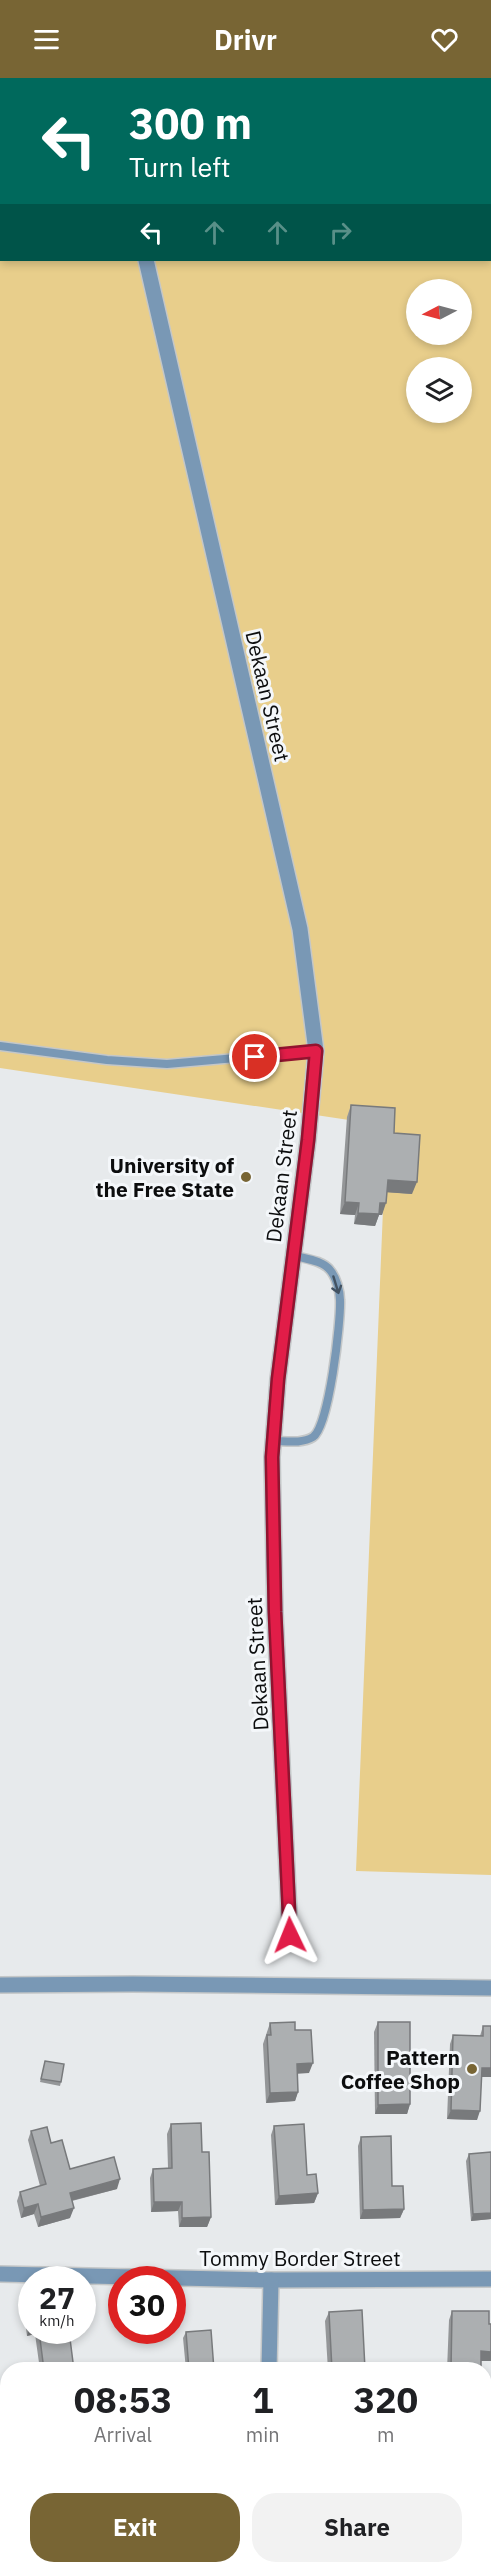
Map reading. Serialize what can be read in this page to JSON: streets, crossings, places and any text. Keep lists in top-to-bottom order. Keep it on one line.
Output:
{"streets":{"street":["Dekaan Street","Tommy Border Street"]},"places":["University of the Free State","Pattern Coffee Shop"],"north":"left","page":{"header":"Drivr","turn":["300 m","Turn left"],"speed":"27 km/h","limit":"30","eta":["08:53","Arrival","1","min","320","m"],"buttons":["Exit","Share"]}}
